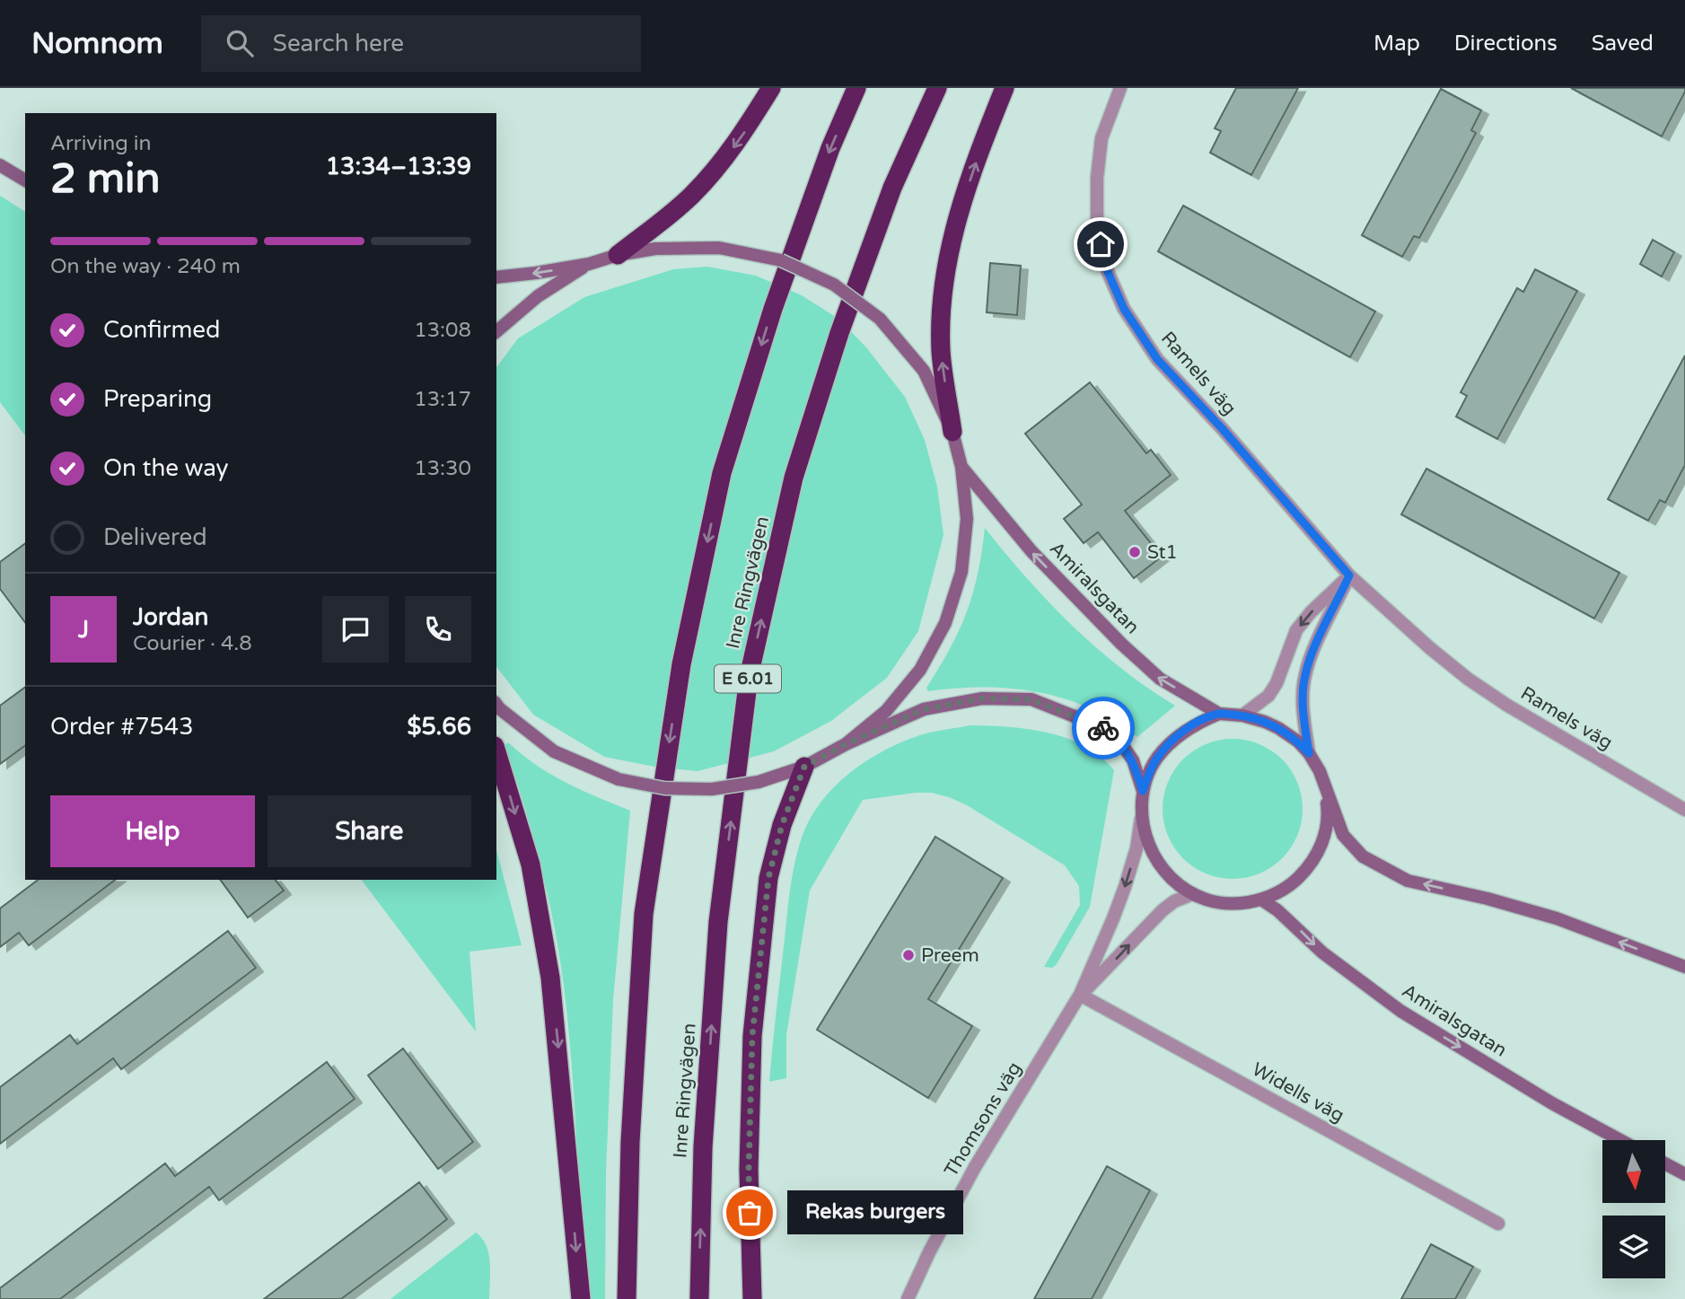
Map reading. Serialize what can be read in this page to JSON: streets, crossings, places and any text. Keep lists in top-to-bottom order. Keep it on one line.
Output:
{"streets":{"highway":["Inre Ringvägen","E 6.01"],"main road":["Amiralsgatan"],"street":["Ramels väg","Widells väg","Thomsons väg"]},"crossings":[["Amiralsgatan","Thomsons väg"],["Widells väg","Thomsons väg"]],"places":["St1","Preem","Rekas burgers"],"north":"bottom","page":{"header":"Nomnom","search":"Search here","nav":["Map","Directions","Saved"],"heading":["2 min","Arriving in","13:34–13:39"],"panel":["Jordan","Courier · 4.8","Order #7543","$5.66"],"bar":"On the way · 240 m","list":[["Confirmed","13:08"],["Preparing","13:17"],["On the way","13:30"],"Delivered"],"round":"J","buttons":["Help","Share"],"bubble":"Rekas burgers"}}
